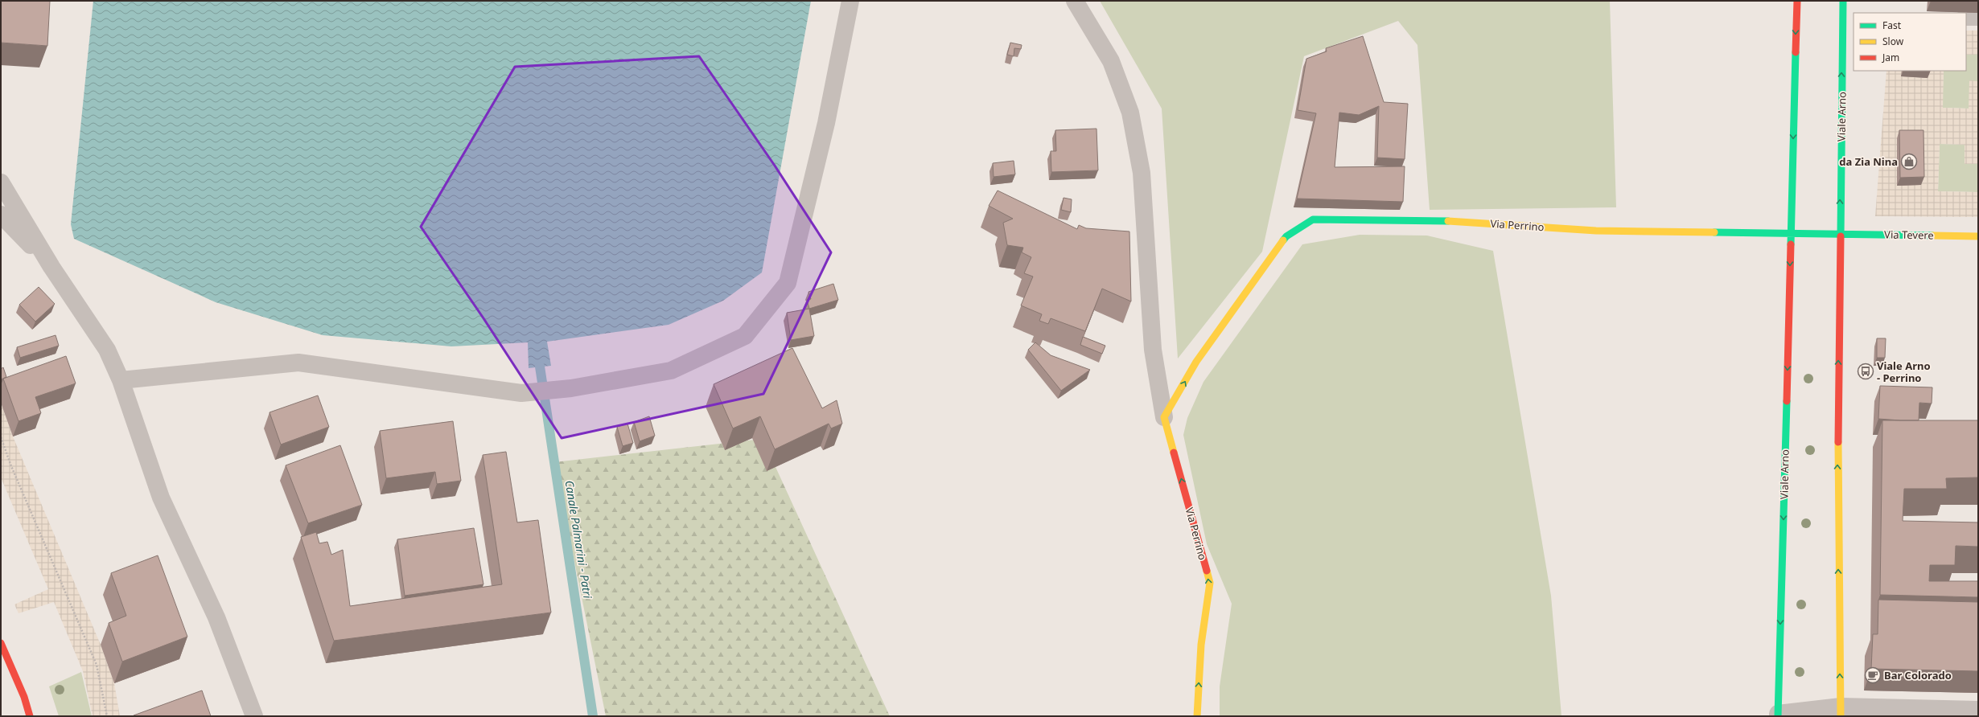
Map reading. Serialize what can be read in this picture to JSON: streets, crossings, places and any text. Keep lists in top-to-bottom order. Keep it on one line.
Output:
{"streets":{"main road":["Viale Arno","Via Perrino","Via Tevere"]},"crossings":[["Viale Arno","Via Perrino"],["Viale Arno","Via Tevere"]],"water":["Canale Palmarini - Patri"],"places":{"shop":["da Zia Nina"],"bus stop":["Viale Arno - Perrino"],"cafe":["Bar Colorado"]},"legend":["Fast","Slow","Jam"]}
